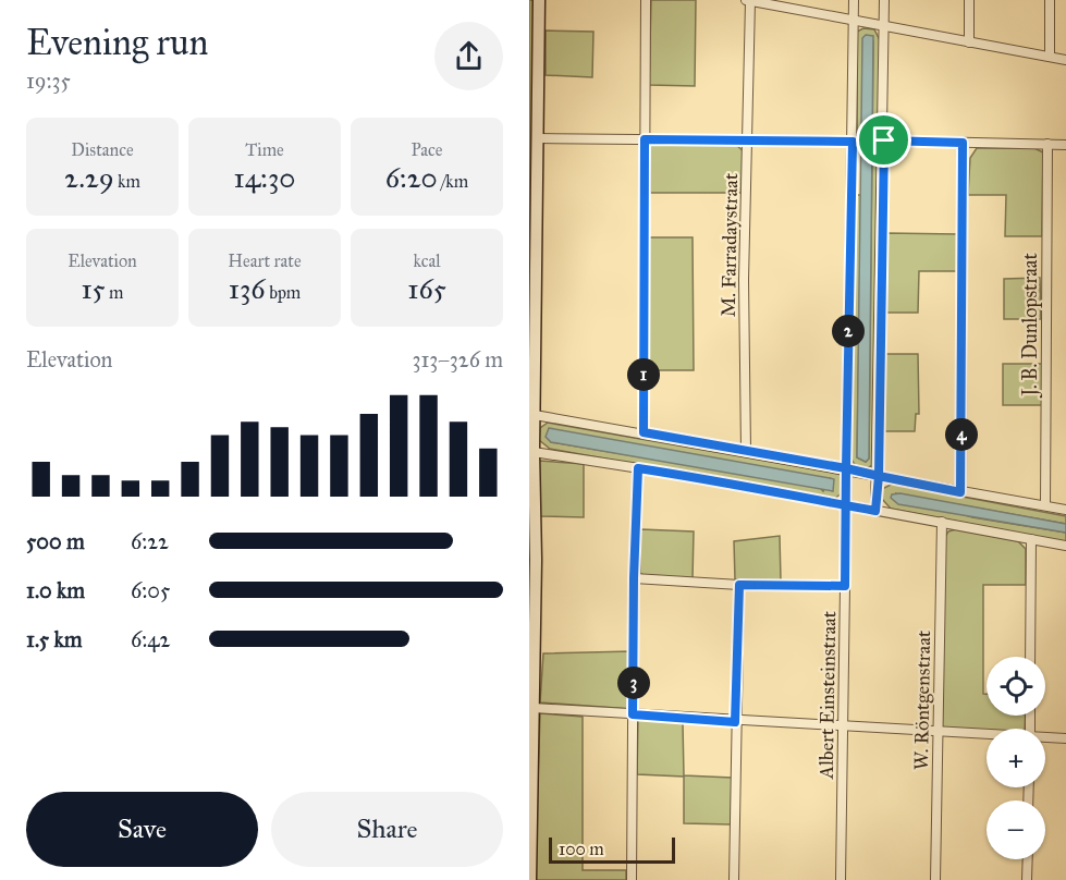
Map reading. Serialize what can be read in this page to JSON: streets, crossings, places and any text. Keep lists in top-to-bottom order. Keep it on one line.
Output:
{"streets":{"street":["M. Farradaystraat","J. B. Dunlopstraat","Albert Einsteinstraat","W. Röntgenstraat"]},"scale_bar":"100 m","page":{"heading":["Evening run","19:35"],"stats":[["Distance","2.29 km"],["Time","14:30"],["Pace","6:20 /km"],["Elevation","15 m"],["Heart rate","136 bpm"],["kcal","165"]],"pins":["2","1","4","3"],"chart":["Elevation","313–326 m"],"list":[{"name":"500 m","note":"6:22"},{"name":"1.0 km","note":"6:05"},{"name":"1.5 km","note":"6:42"}],"map_buttons":["+","−"],"buttons":["Save","Share"],"scale":"100 m"}}
